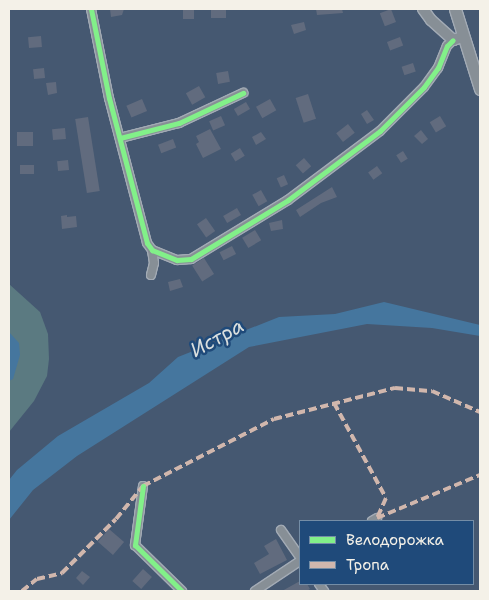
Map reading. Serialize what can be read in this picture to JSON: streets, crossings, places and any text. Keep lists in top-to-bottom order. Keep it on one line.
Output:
{"water":["Истра"],"legend":["Велодорожка","Тропа"]}
